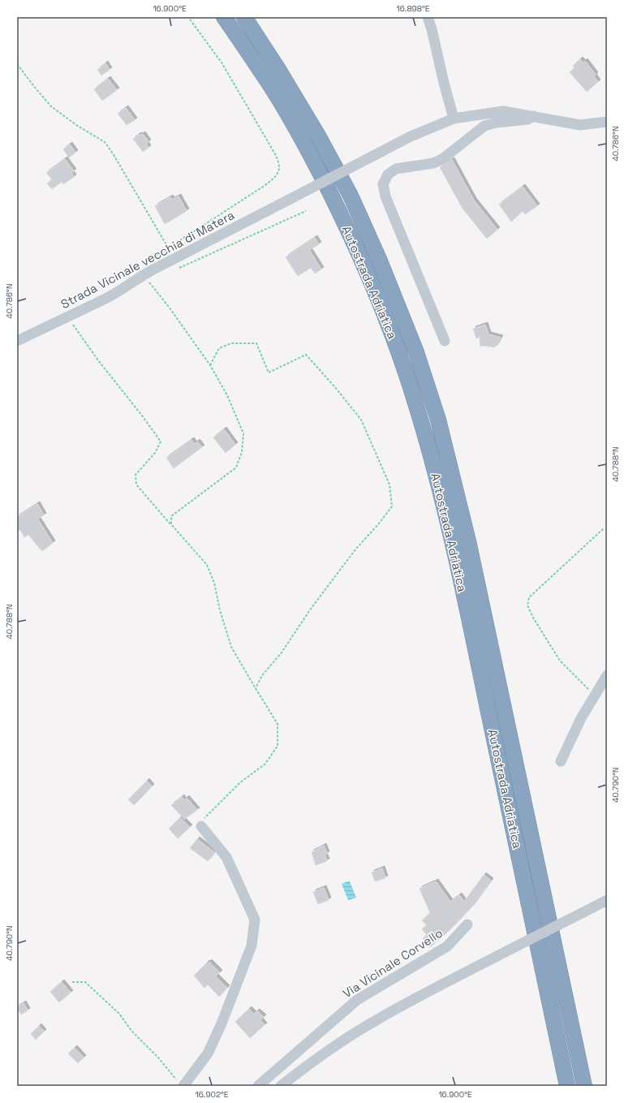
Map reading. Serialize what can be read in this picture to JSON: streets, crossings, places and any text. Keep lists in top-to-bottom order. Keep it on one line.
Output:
{"streets":{"highway":["Autostrada Adriatica"],"street":["Strada Vicinale vecchia di Matera","Via Vicinale Corvello"]},"coordinates":["16.900°E","16.898°E","40.786°N","40.788°N","40.790°N","16.902°E"]}
